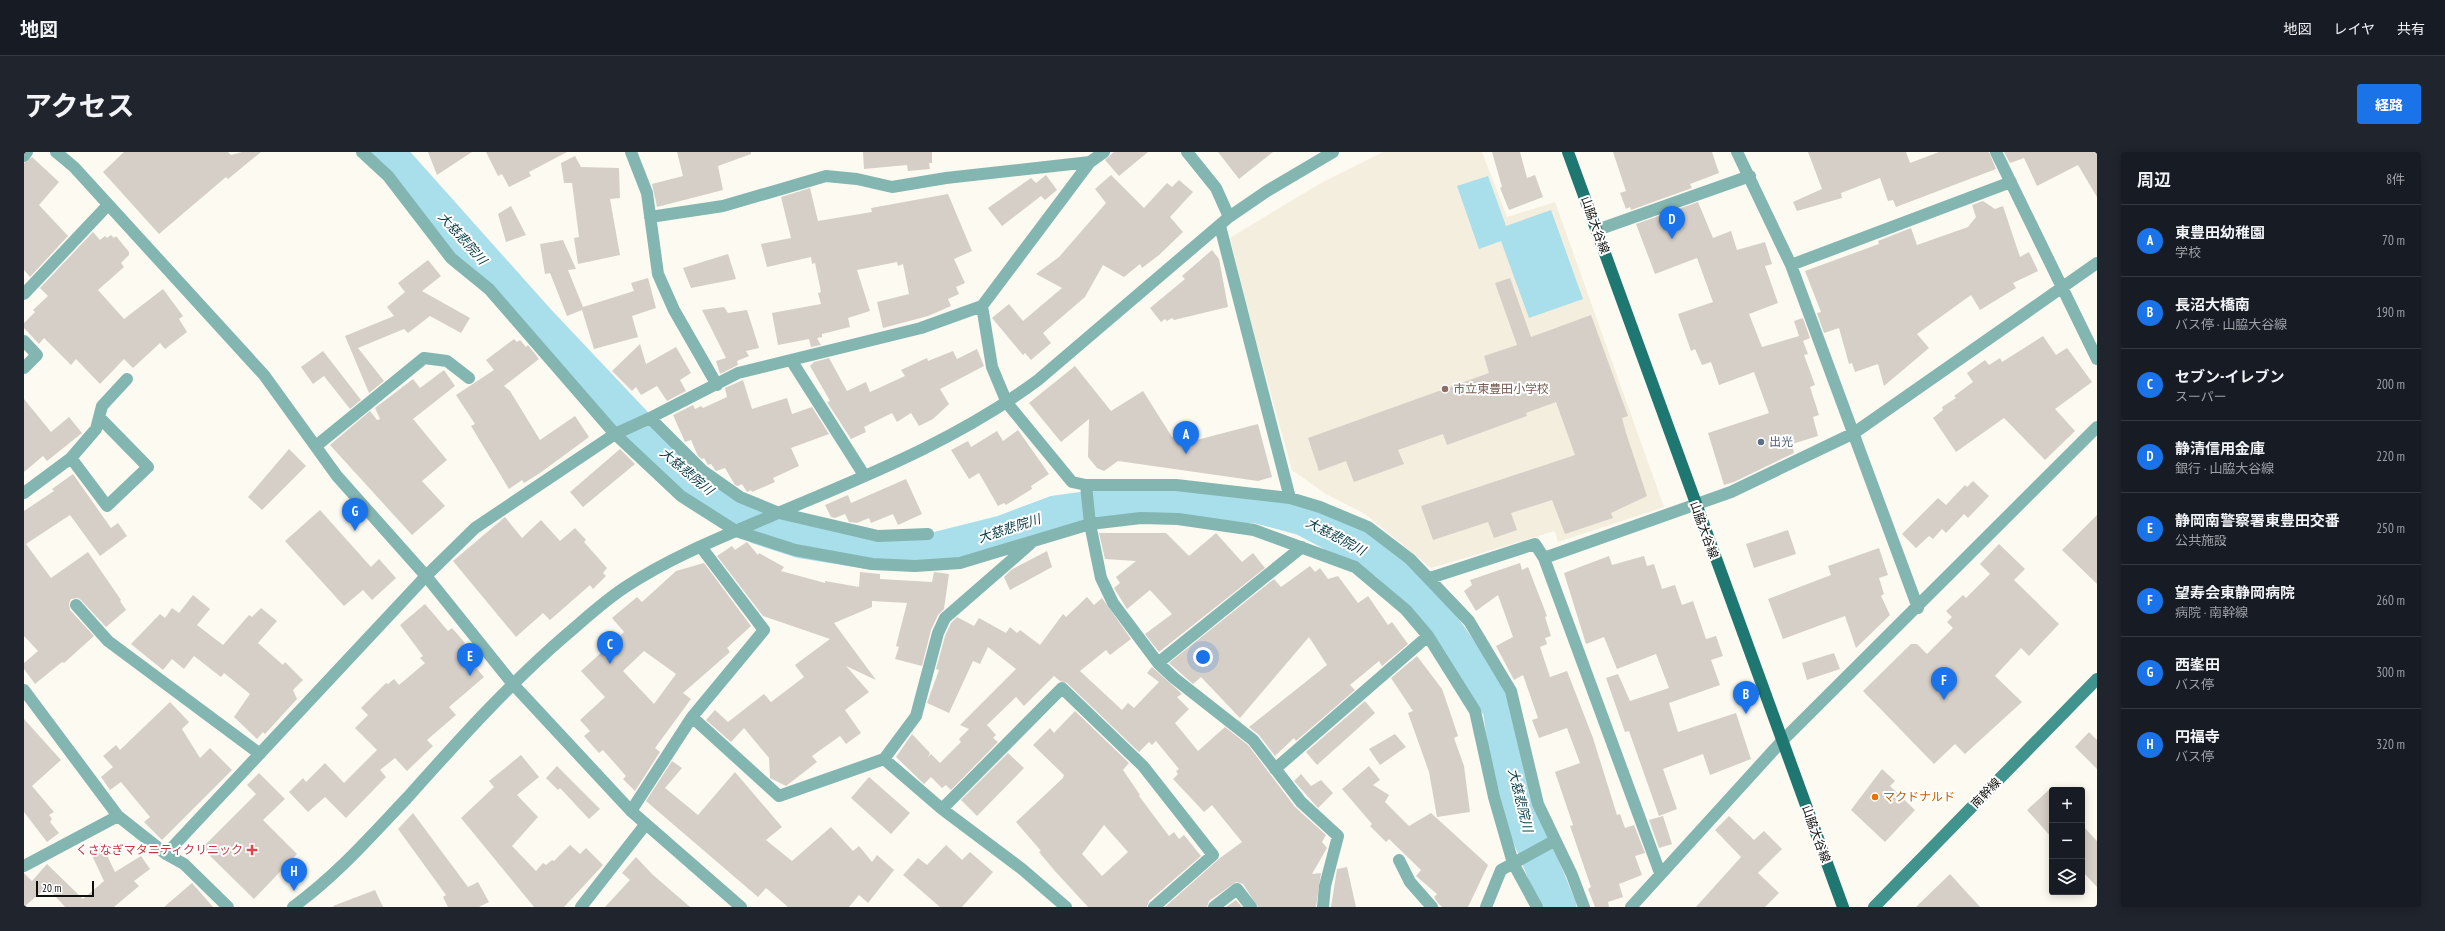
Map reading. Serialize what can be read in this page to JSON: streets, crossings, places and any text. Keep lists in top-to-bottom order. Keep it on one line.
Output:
{"streets":{"main road":["山脇大谷線","南幹線"]},"water":["大慈悲院川"],"places":{"other":["市立東豊田小学校","出光","マクドナルド"],"health":["くさなぎマタニティクリニック"]},"scale_bar":"20 m","page":{"header":"地図","nav":["地図","レイヤ","共有"],"title":"アクセス","buttons":"経路","heading":["周辺","8件"],"list":[{"mark":"A","name":"東豊田幼稚園","note":"学校","value":"70 m"},{"mark":"B","name":"長沼大橋南","note":"バス停 · 山脇大谷線","value":"190 m"},{"mark":"C","name":"セブン-イレブン","note":"スーパー","value":"200 m"},{"mark":"D","name":"静清信用金庫","note":"銀行 · 山脇大谷線","value":"220 m"},{"mark":"E","name":"静岡南警察署東豊田交番","note":"公共施設","value":"250 m"},{"mark":"F","name":"望寿会東静岡病院","note":"病院 · 南幹線","value":"260 m"},{"mark":"G","name":"西峯田","note":"バス停","value":"300 m"},{"mark":"H","name":"円福寺","note":"バス停","value":"320 m"}],"pins":["D","A","G","C","E","F","B","H"],"map_buttons":["+","−"],"scale":"20 m"}}
